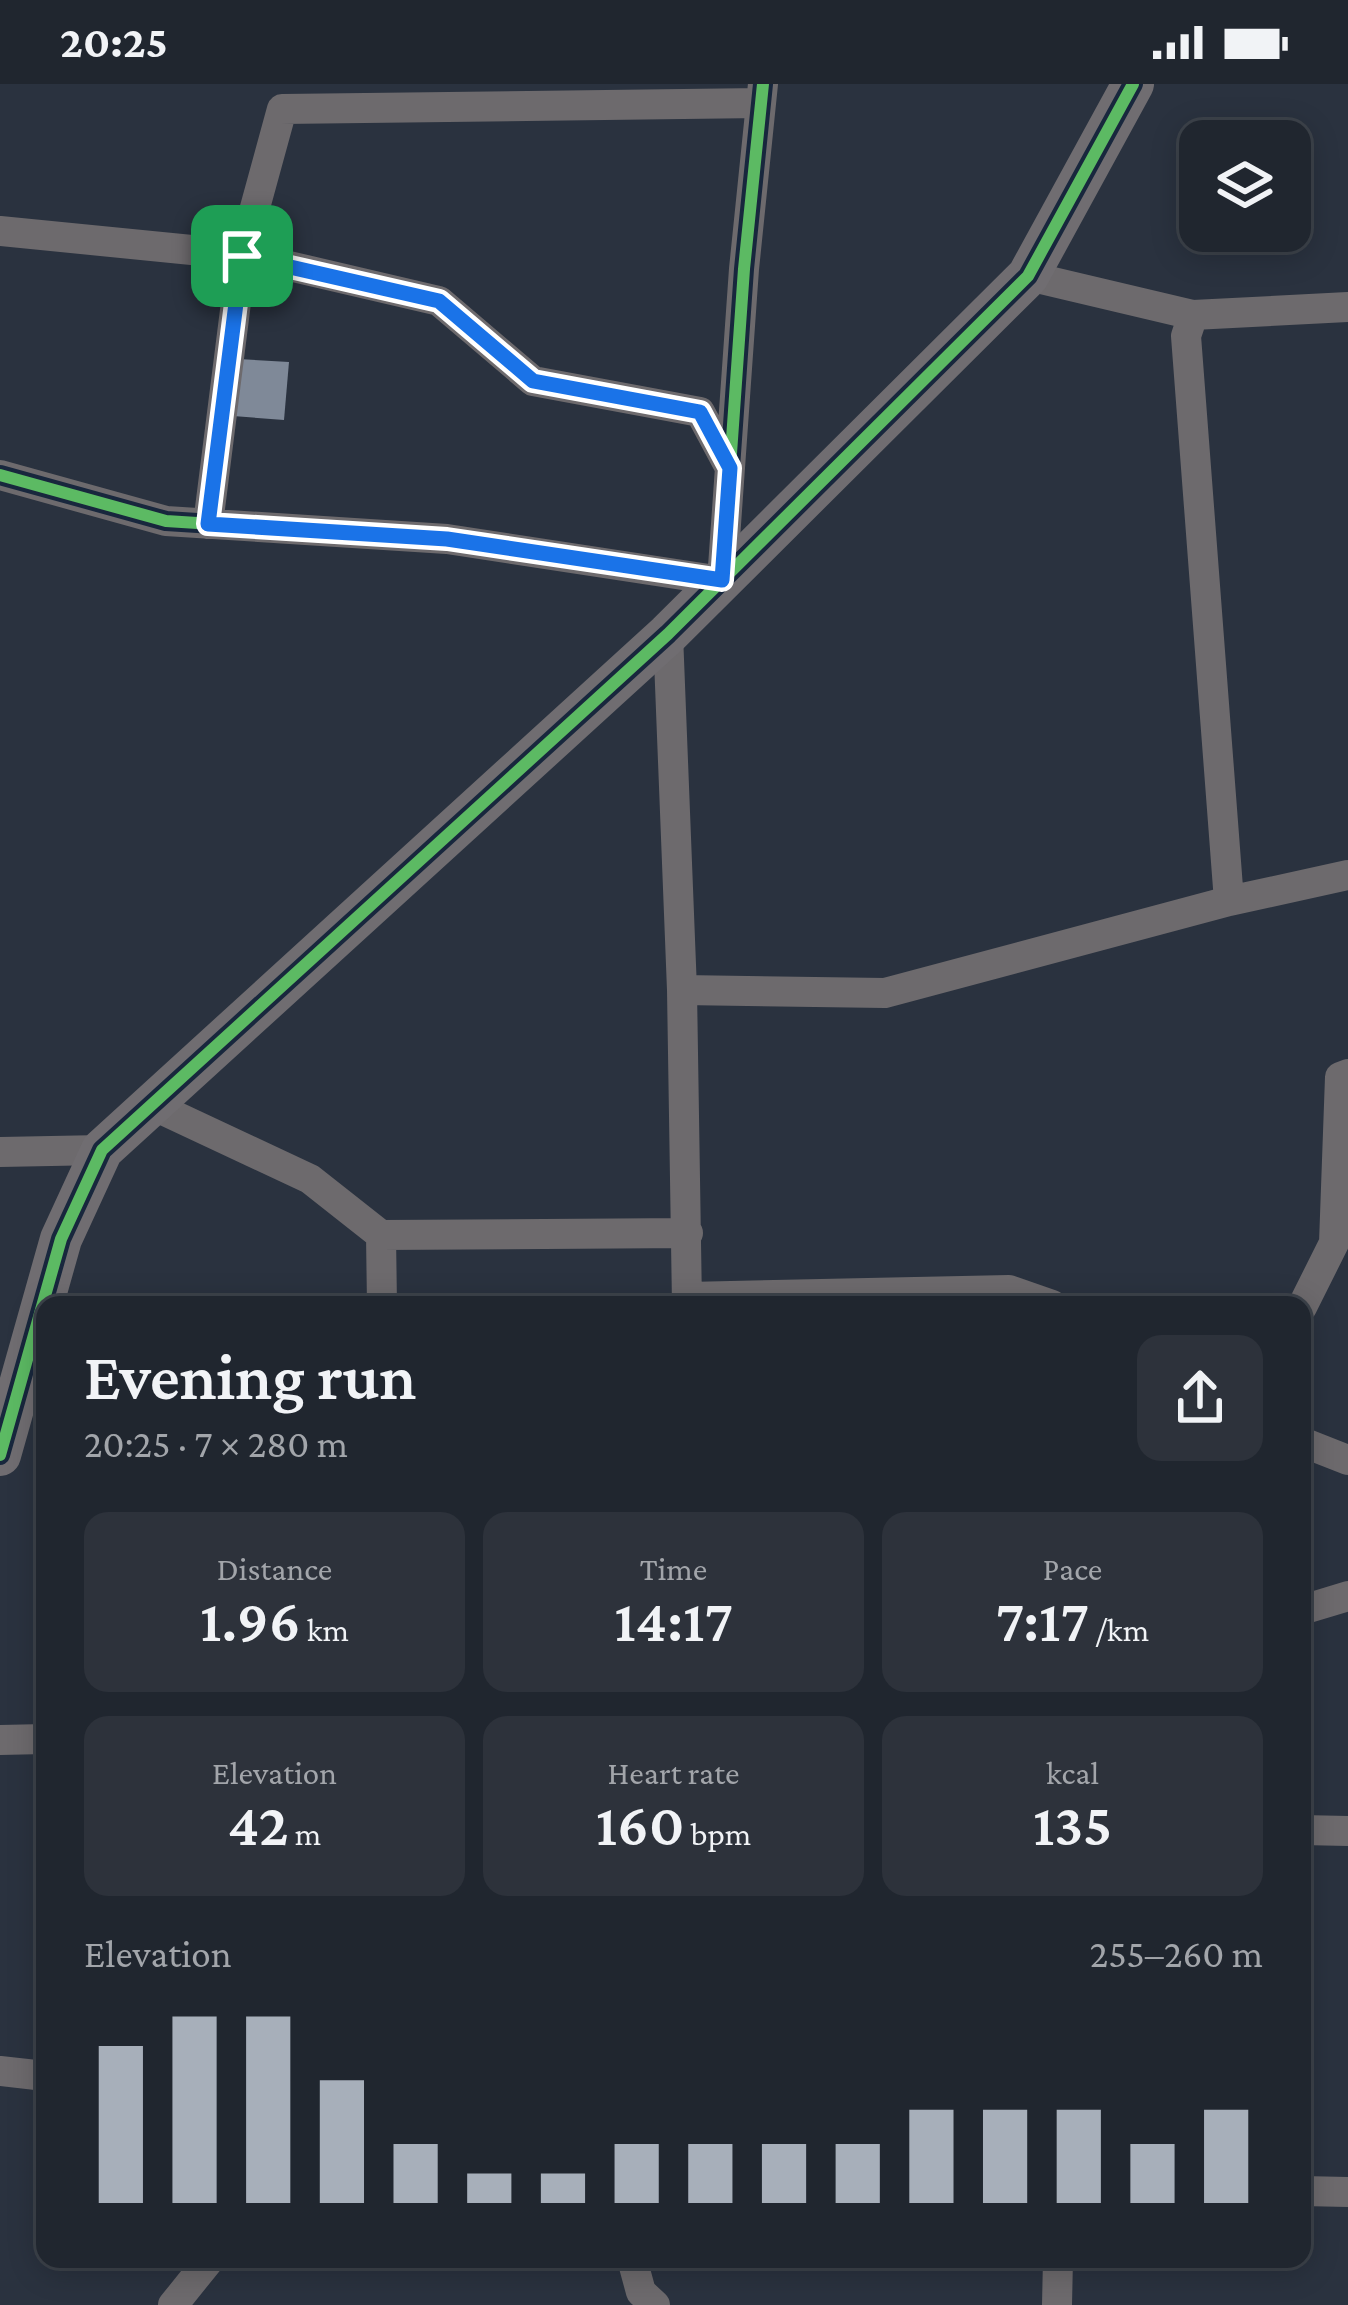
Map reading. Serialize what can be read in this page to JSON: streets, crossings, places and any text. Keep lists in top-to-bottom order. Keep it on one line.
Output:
{"page":{"status":"20:25","heading":["Evening run","20:25 · 7 × 280 m"],"stats":[["Distance","1.96 km"],["Time","14:17"],["Pace","7:17 /km"],["Elevation","42 m"],["Heart rate","160 bpm"],["kcal","135"]],"chart":["Elevation","255–260 m"]}}
